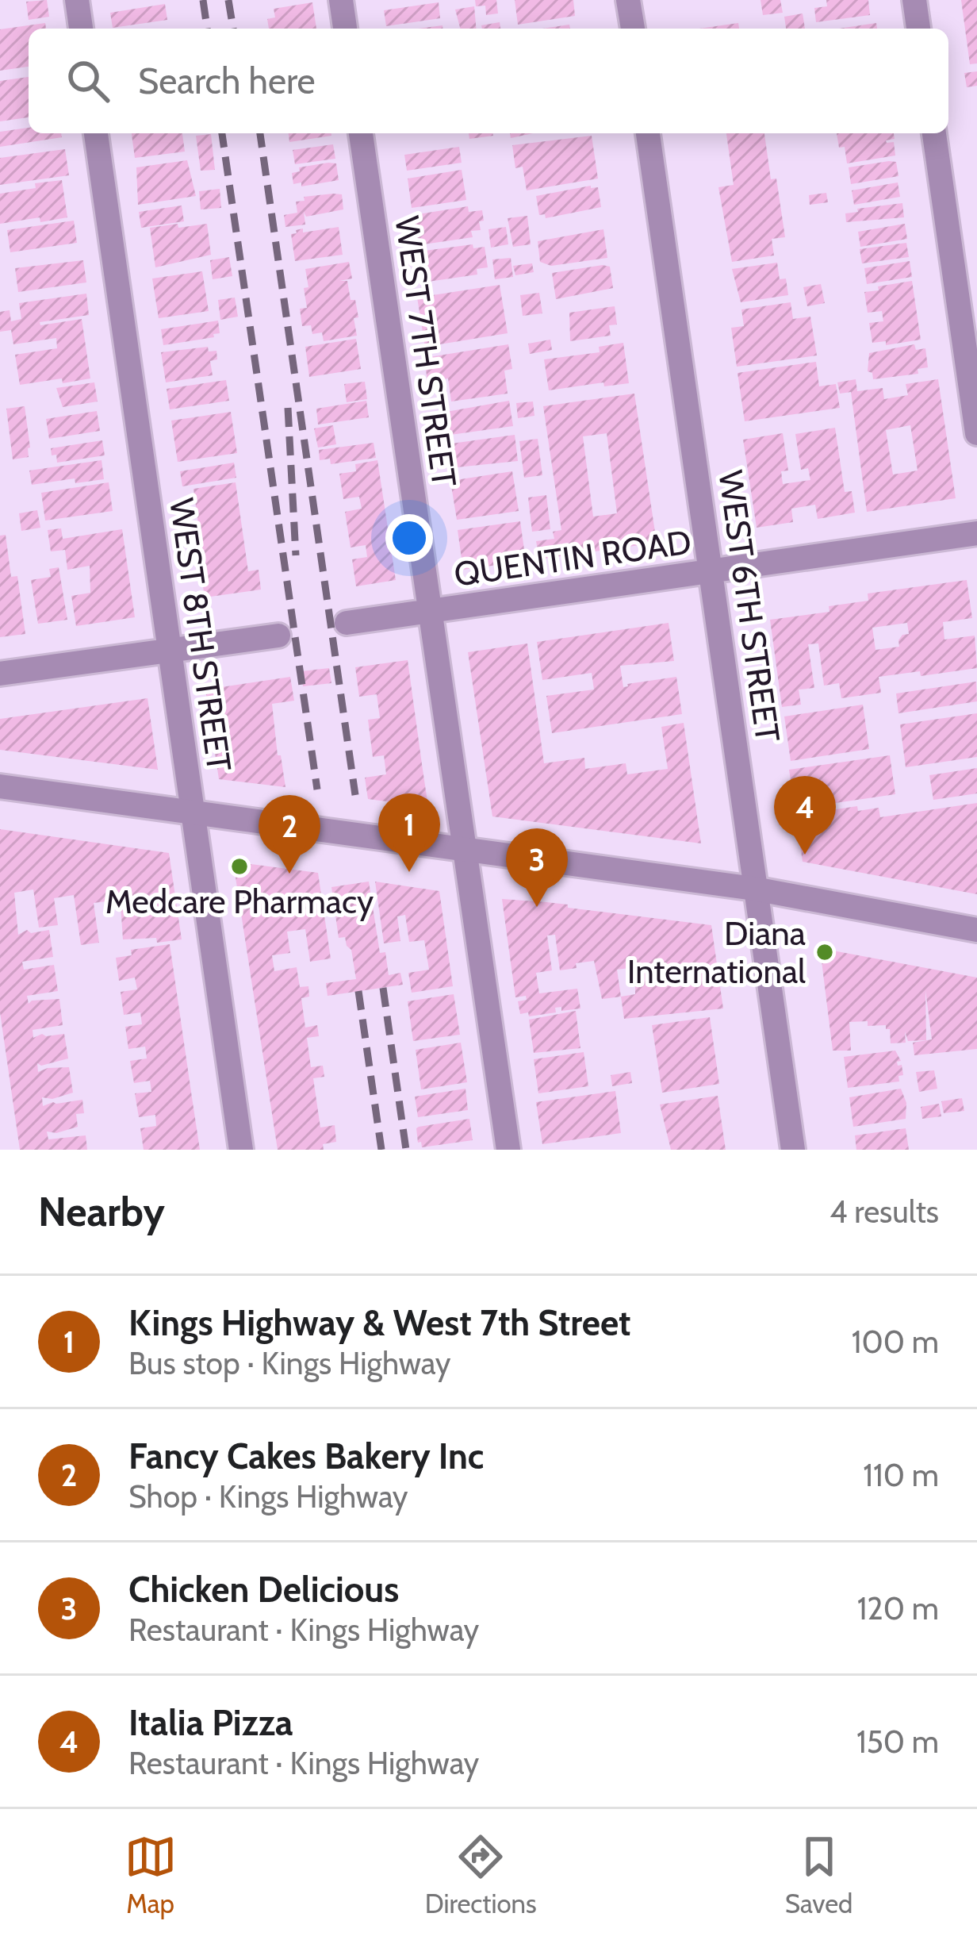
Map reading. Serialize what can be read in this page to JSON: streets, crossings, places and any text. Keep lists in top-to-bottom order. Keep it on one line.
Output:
{"streets":{"street":["WEST 7TH STREET","QUENTIN ROAD","WEST 6TH STREET","WEST 8TH STREET"]},"crossings":[["WEST 7TH STREET","QUENTIN ROAD"],["QUENTIN ROAD","WEST 6TH STREET"]],"places":["Medcare Pharmacy","Diana International"],"page":{"search":"Search here","pins":["4","1","2","3"],"heading":["Nearby","4 results"],"list":[{"mark":"1","name":"Kings Highway & West 7th Street","note":"Bus stop · Kings Highway","value":"100 m"},{"mark":"2","name":"Fancy Cakes Bakery Inc","note":"Shop · Kings Highway","value":"110 m"},{"mark":"3","name":"Chicken Delicious","note":"Restaurant · Kings Highway","value":"120 m"},{"mark":"4","name":"Italia Pizza","note":"Restaurant · Kings Highway","value":"150 m"}],"nav":["Map","Directions","Saved"]}}
